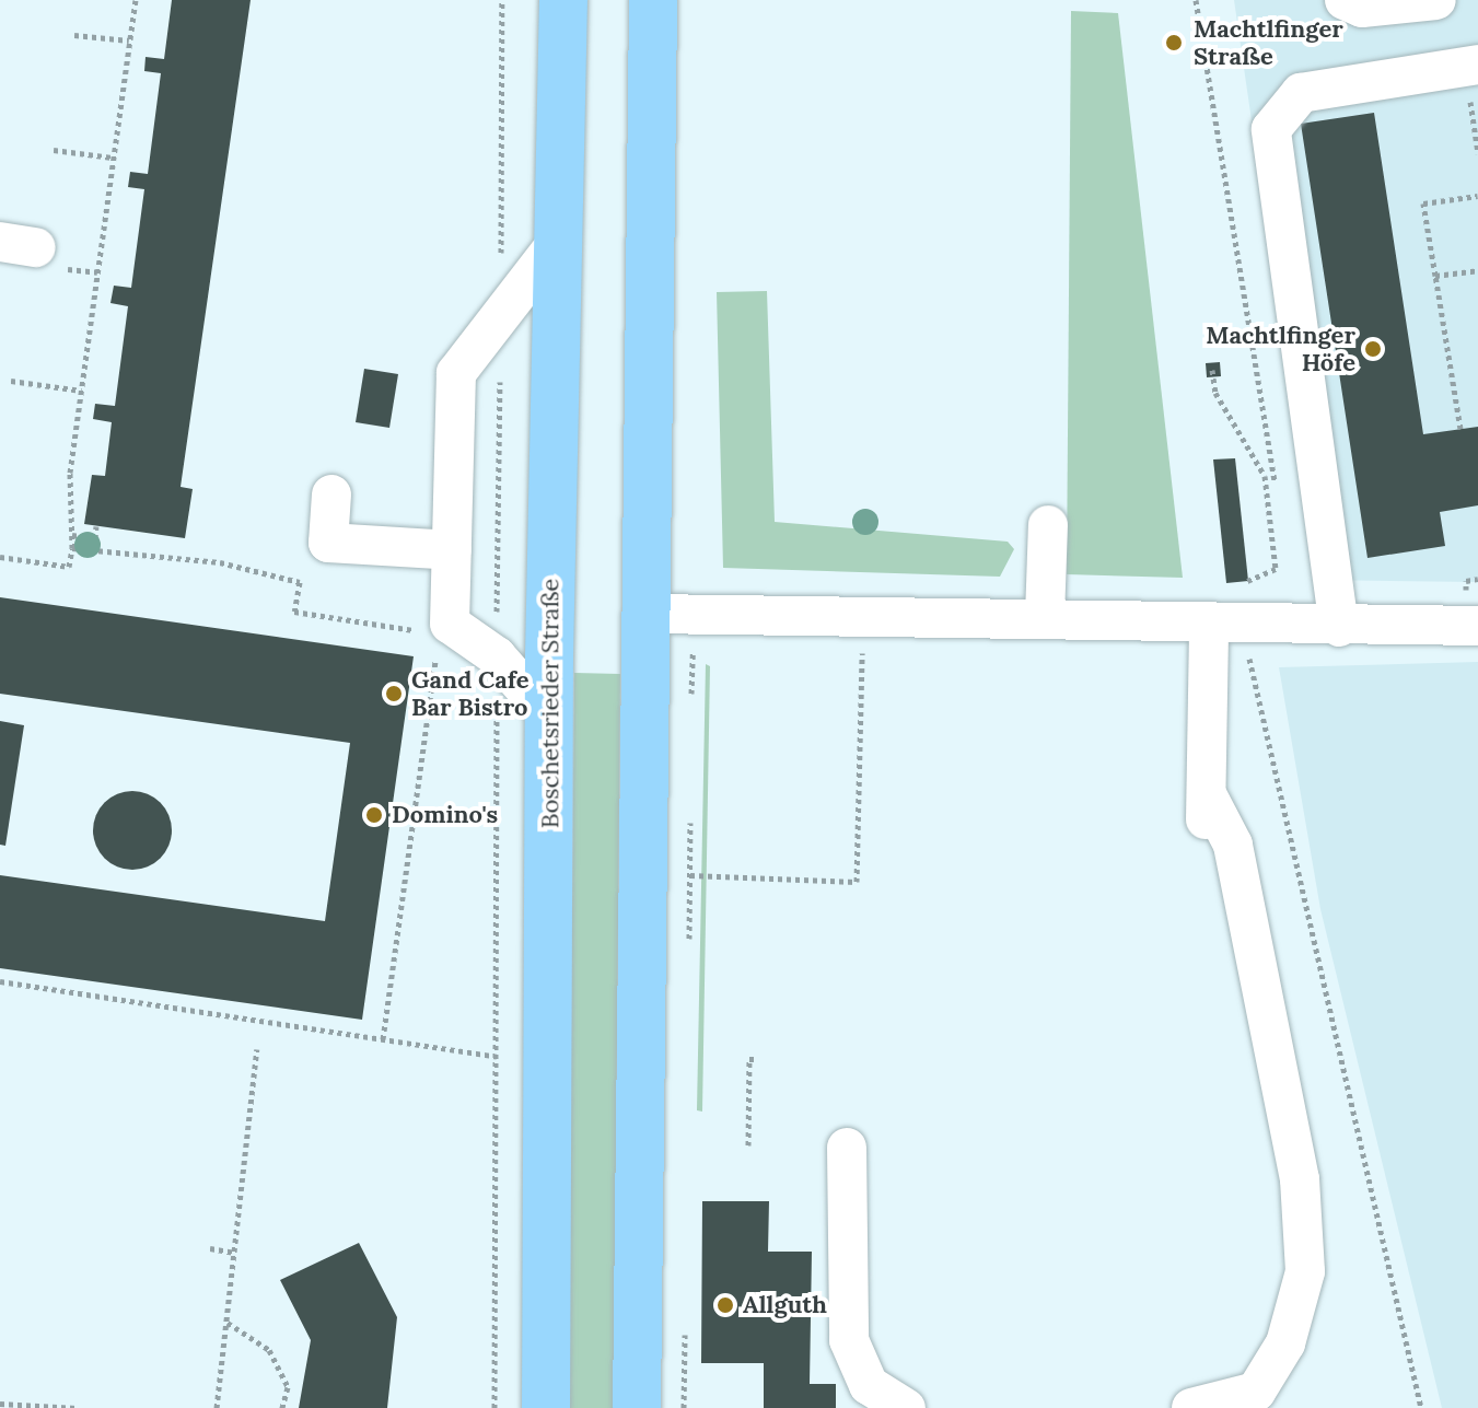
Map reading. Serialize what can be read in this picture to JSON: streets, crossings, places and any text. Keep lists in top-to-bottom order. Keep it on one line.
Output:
{"streets":{"main road":["Boschetsrieder Straße"]},"places":["Machtlfinger Straße","Machtlfinger Höfe","Gand Cafe Bar Bistro","Domino's","Allguth"]}
